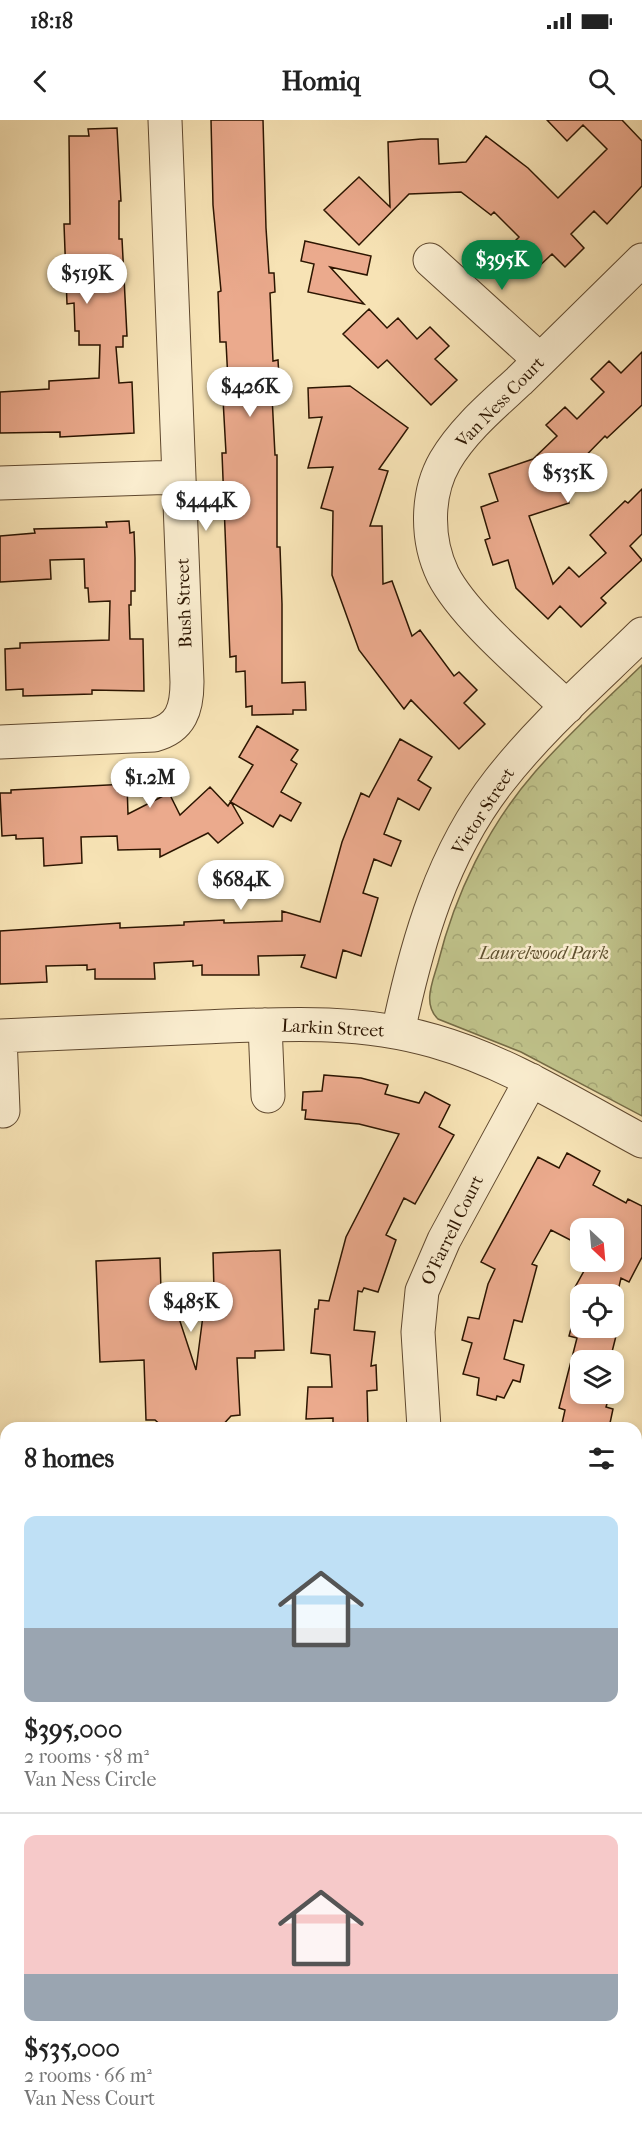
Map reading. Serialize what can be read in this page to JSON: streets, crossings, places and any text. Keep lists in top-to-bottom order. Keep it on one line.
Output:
{"streets":{"street":["Van Ness Court","Bush Street","Victor Street","Larkin Street","O'Farrell Court"]},"crossings":[["Van Ness Court","Victor Street"],["Victor Street","Larkin Street"],["Larkin Street","O'Farrell Court"]],"parks":["Laurelwood Park"],"north":"bottom right","page":{"status":"18:18","header":"Homiq","price":["$395K","$519K","$426K","$535K","$444K","$1.2M","$684K","$485K"],"heading":"8 homes","list":[{"name":"$395,000","note":"2 rooms · 58 m² · Van Ness Circle"},{"name":"$535,000","note":"2 rooms · 66 m² · Van Ness Court"}]}}
